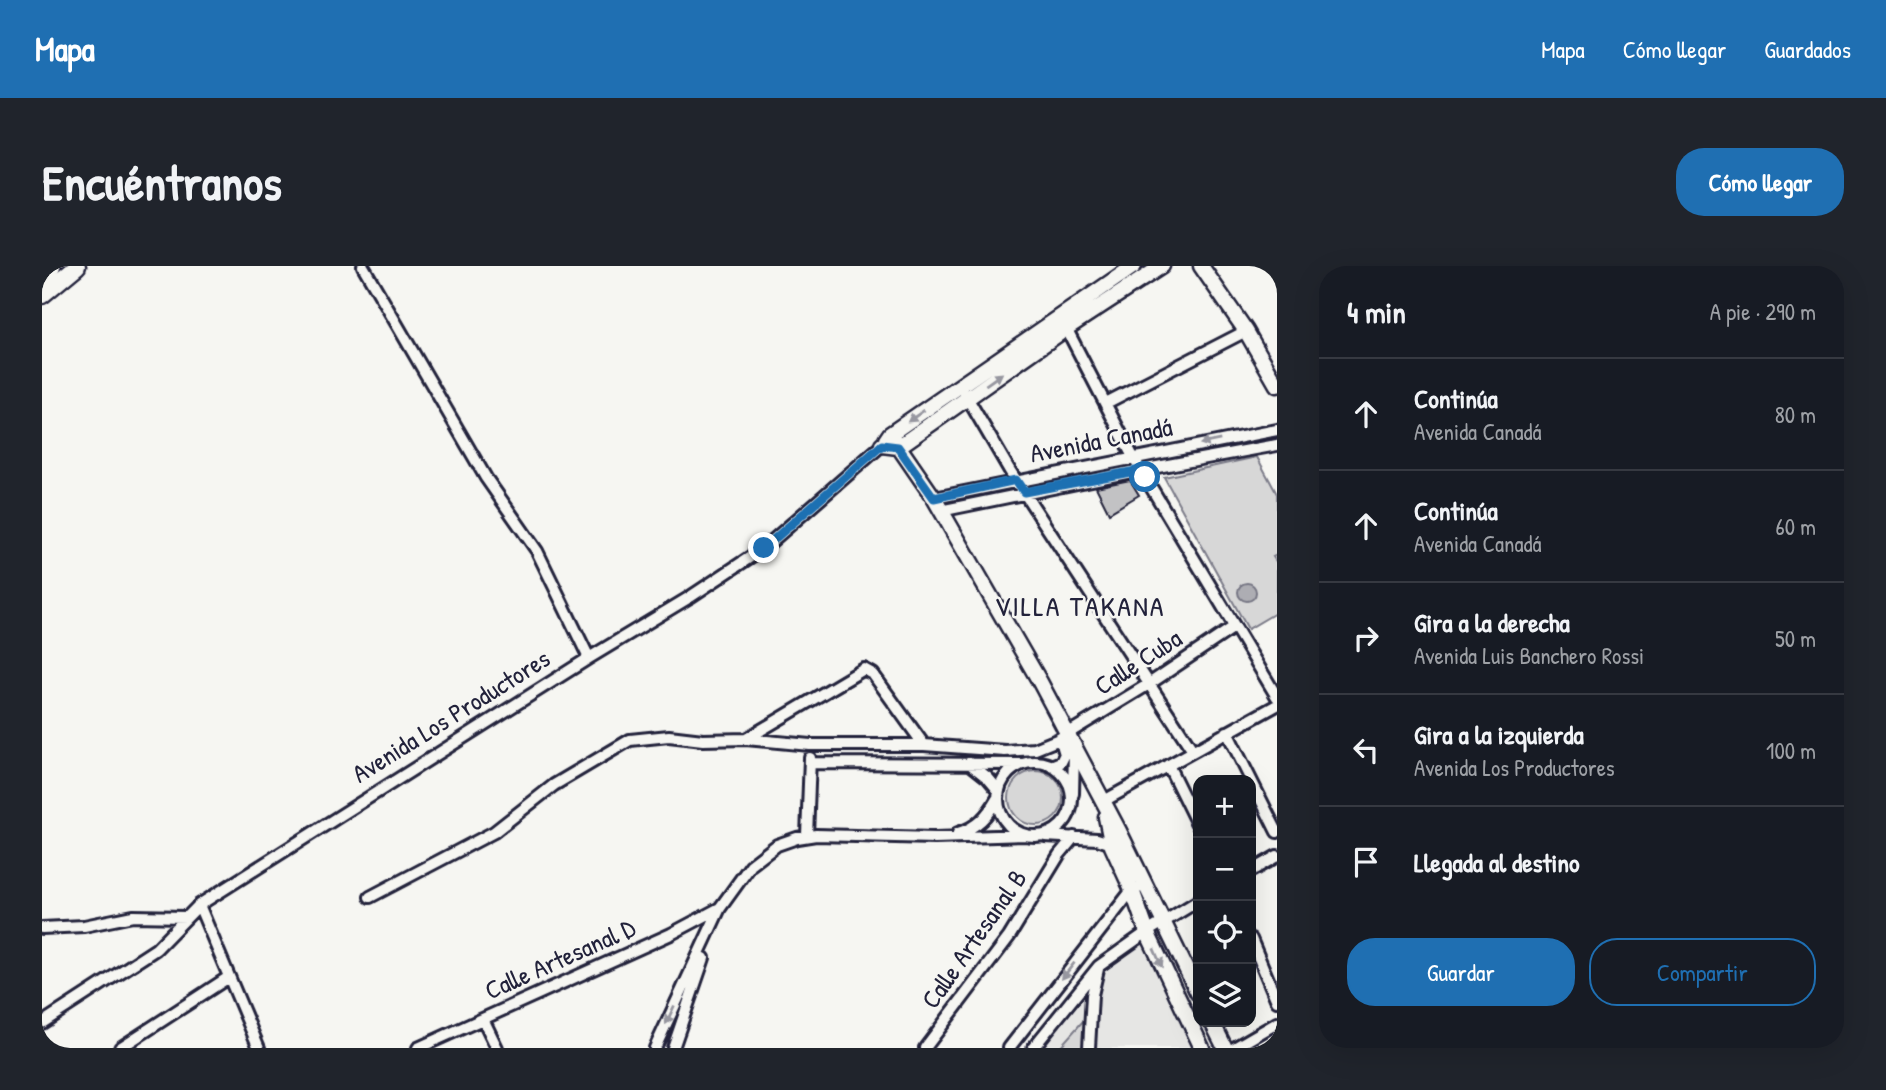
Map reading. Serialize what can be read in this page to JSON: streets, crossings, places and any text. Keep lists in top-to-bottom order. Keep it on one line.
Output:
{"streets":{"street":["Avenida Canadá","Calle Cuba","Avenida Los Productores","Calle Artesanal B","Calle Artesanal D"]},"districts":["VILLA TAKANA"],"page":{"header":"Mapa","nav":["Mapa","Cómo llegar","Guardados"],"buttons":["Cómo llegar",["Guardar","Compartir"]],"title":"Encuéntranos","heading":["4 min","A pie · 290 m"],"list":[["Continúa","Avenida Canadá","80 m"],["Continúa","Avenida Canadá","60 m"],["Gira a la derecha","Avenida Luis Banchero Rossi","50 m"],["Gira a la izquierda","Avenida Los Productores","100 m"],"Llegada al destino"],"map_buttons":["+","−"]}}
